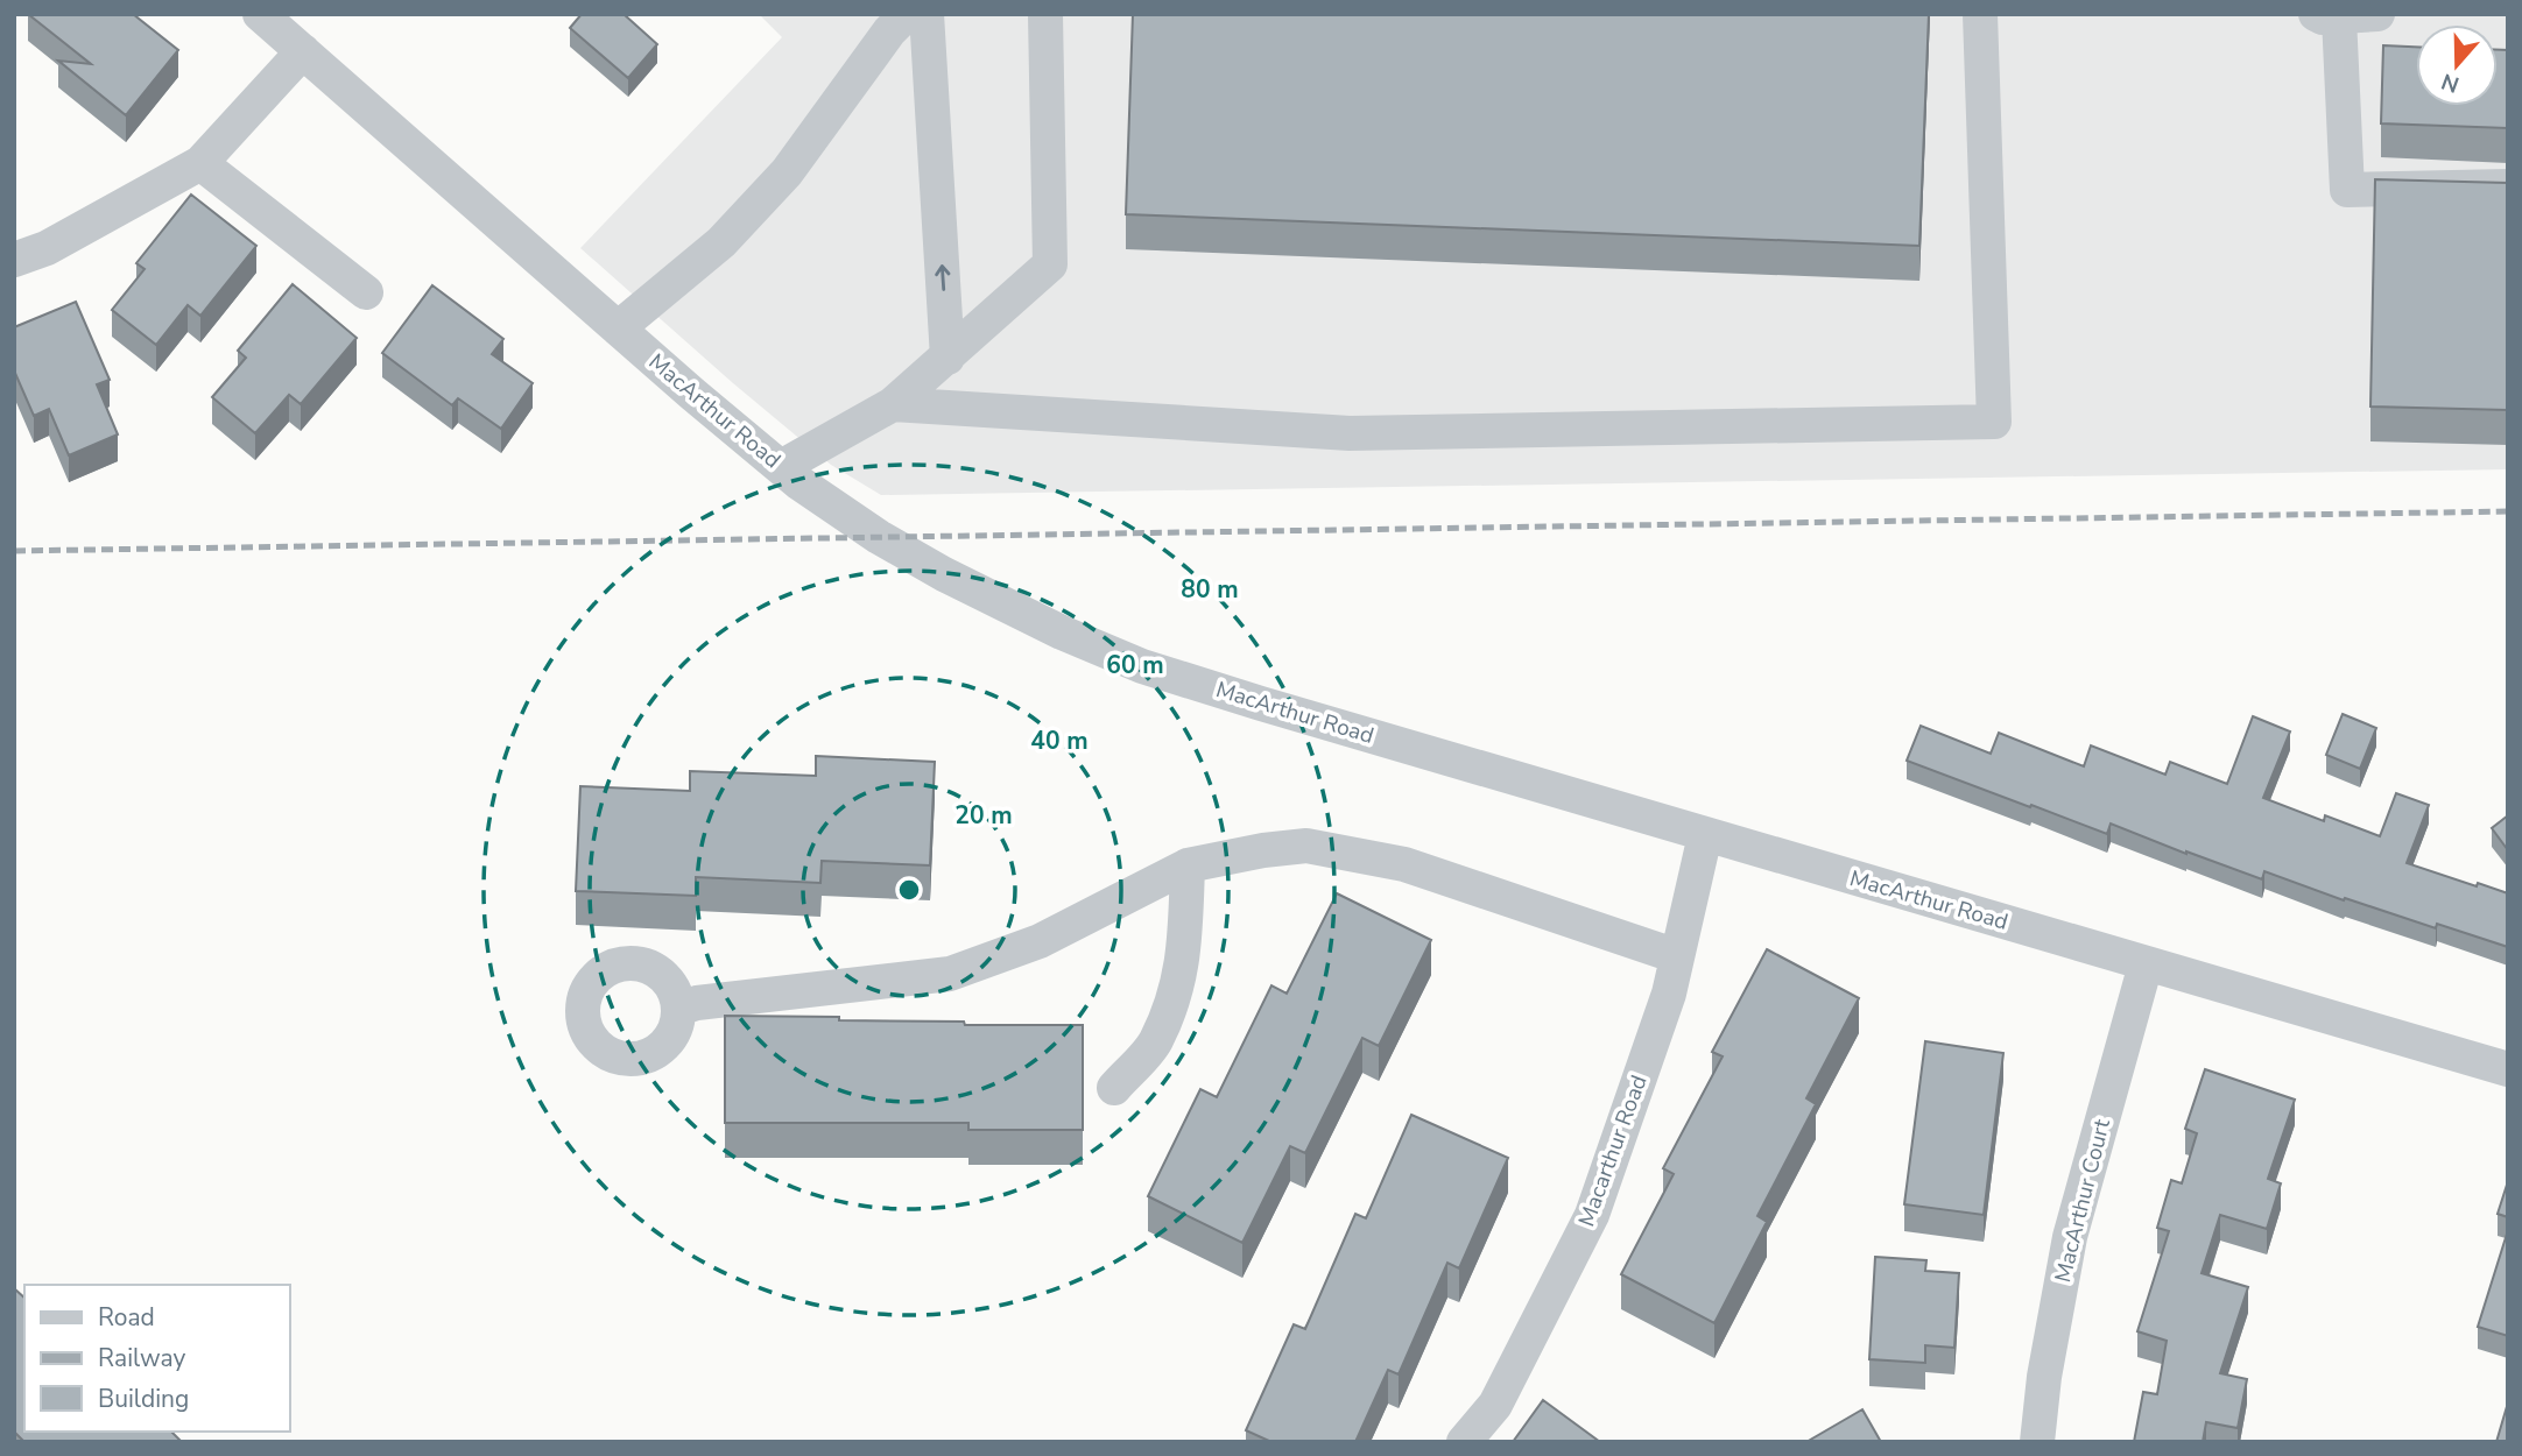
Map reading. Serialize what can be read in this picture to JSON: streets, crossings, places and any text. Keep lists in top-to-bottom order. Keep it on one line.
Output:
{"streets":{"street":["MacArthur Road","Macarthur Road","MacArthur Court"]},"crossings":[["MacArthur Road","Macarthur Road"],["MacArthur Road","MacArthur Court"]],"legend":["Road","Railway","Building"],"north":"bottom","rings":["80 m","60 m","40 m","20 m"]}
